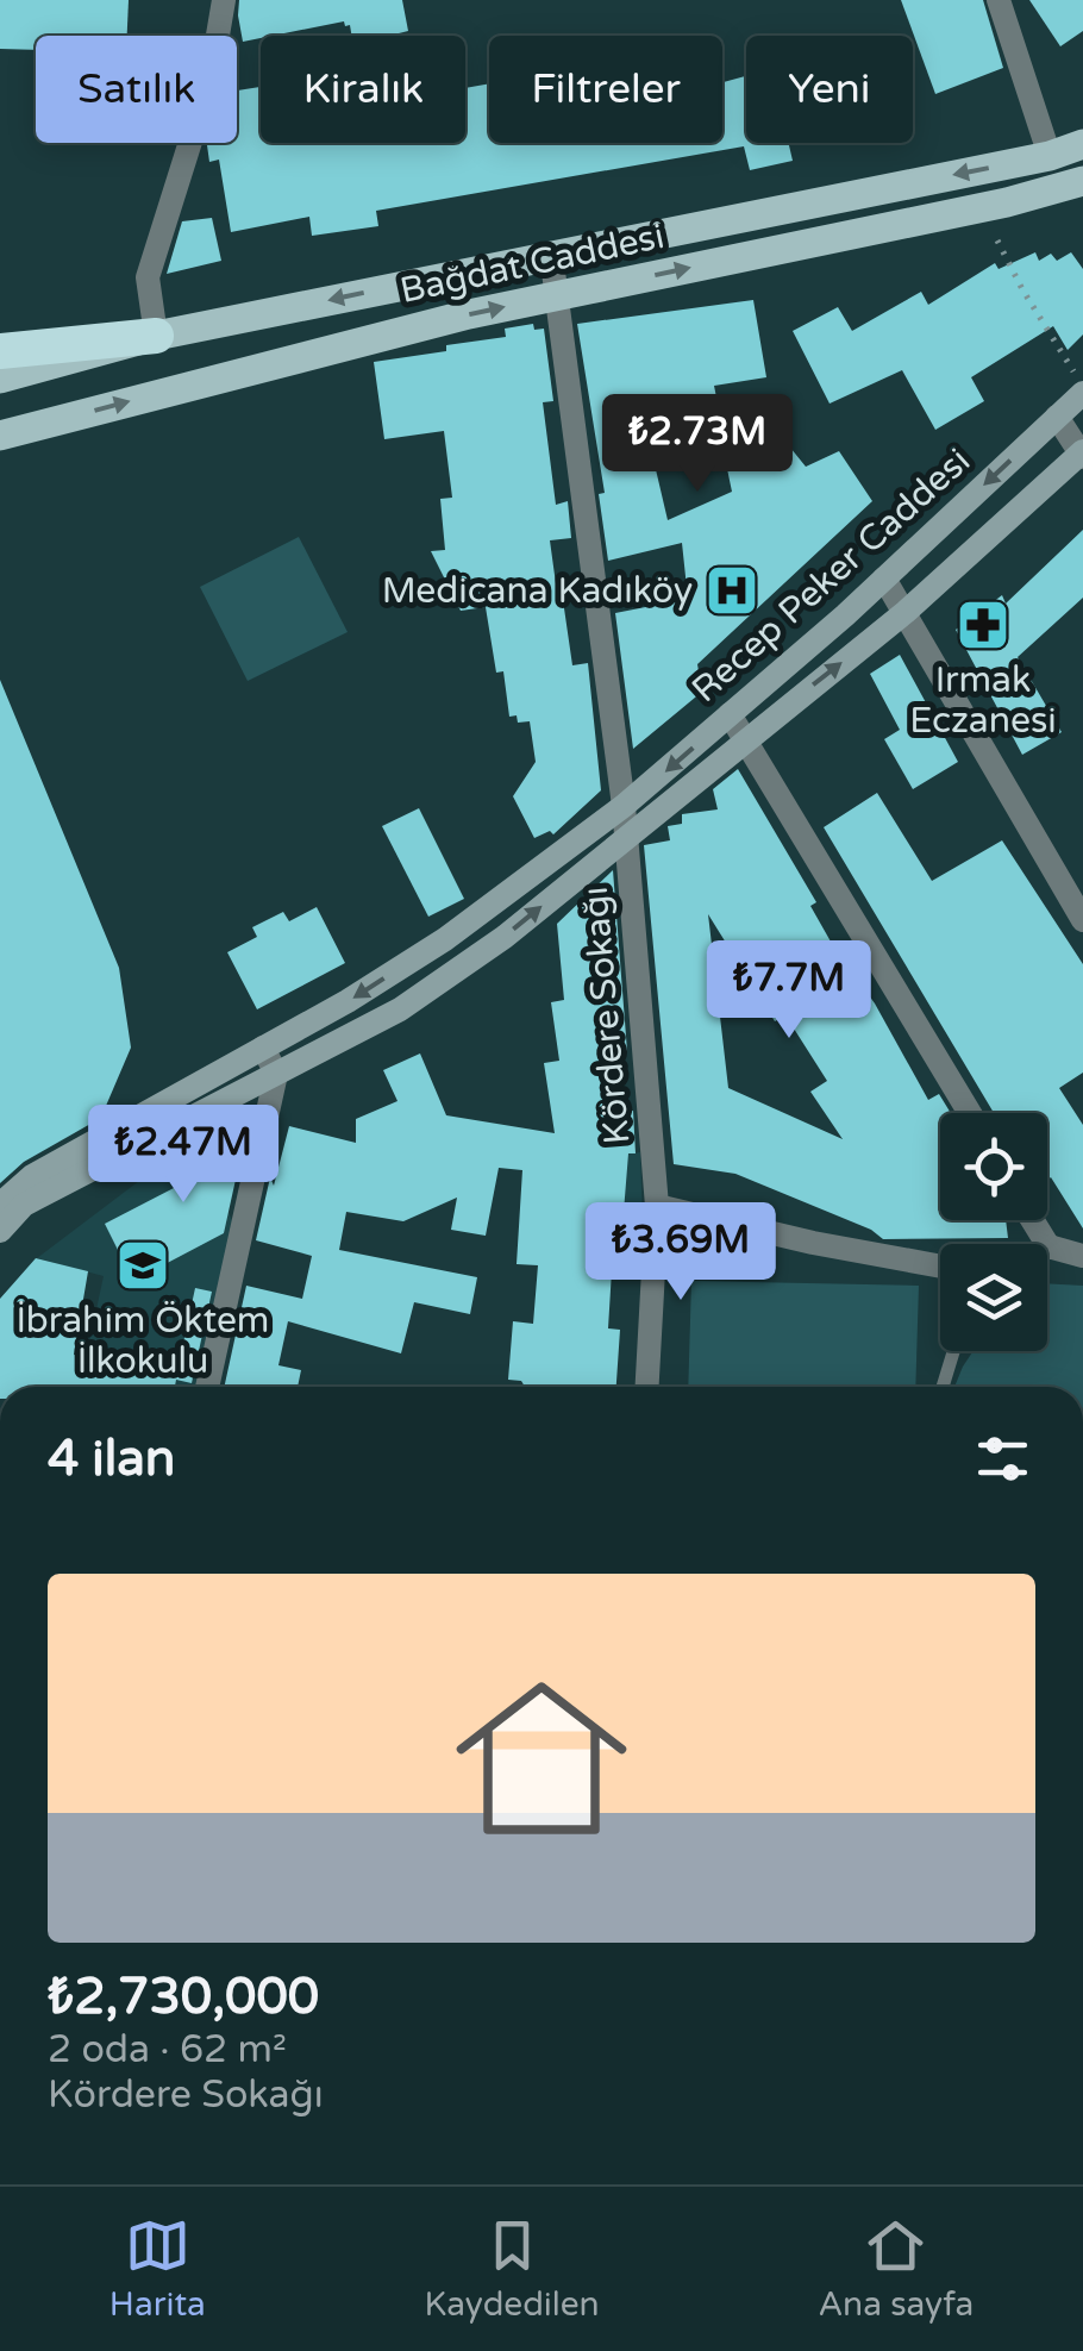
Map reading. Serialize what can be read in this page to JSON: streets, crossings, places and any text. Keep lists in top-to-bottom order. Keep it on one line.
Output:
{"streets":{"main road":["Bağdat Caddesi","Recep Peker Caddesi"],"street":["Kördere Sokağı"]},"crossings":[["Recep Peker Caddesi","Kördere Sokağı"]],"places":{"hospital":["Medicana Kadıköy"],"pharmacy":["Irmak Eczanesi"],"school or university":["İbrahim Öktem İlkokulu"]},"page":{"chip":["Satılık","Kiralık","Filtreler","Yeni"],"price":["₺2.73M","₺7.7M","₺2.47M","₺3.69M"],"heading":"4 ilan","list":[{"name":"₺2,730,000","note":"2 oda · 62 m² · Kördere Sokağı"}],"tabs":["Harita","Kaydedilen","Ana sayfa"]}}
